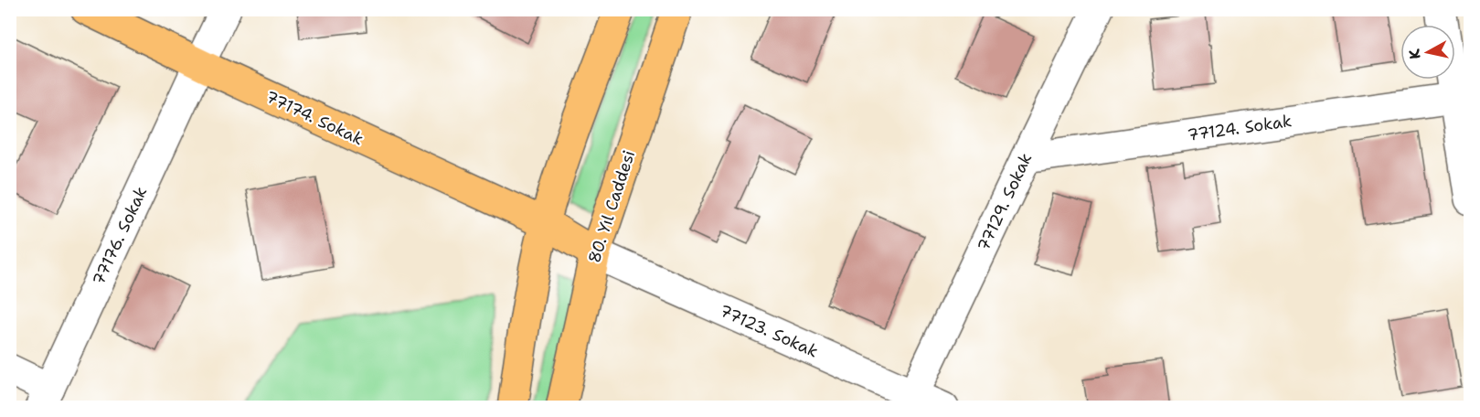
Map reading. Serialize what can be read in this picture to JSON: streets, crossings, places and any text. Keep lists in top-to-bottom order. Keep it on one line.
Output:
{"streets":{"main road":["77174. Sokak","80. Yıl Caddesi"],"street":["77124. Sokak","77129. Sokak","77176. Sokak","77123. Sokak"]},"crossings":[["77174. Sokak","80. Yıl Caddesi"],["77174. Sokak","77176. Sokak"],["77174. Sokak","77123. Sokak"],["77124. Sokak","77129. Sokak"],["77129. Sokak","77123. Sokak"],["80. Yıl Caddesi","77123. Sokak"]],"north":"left"}
